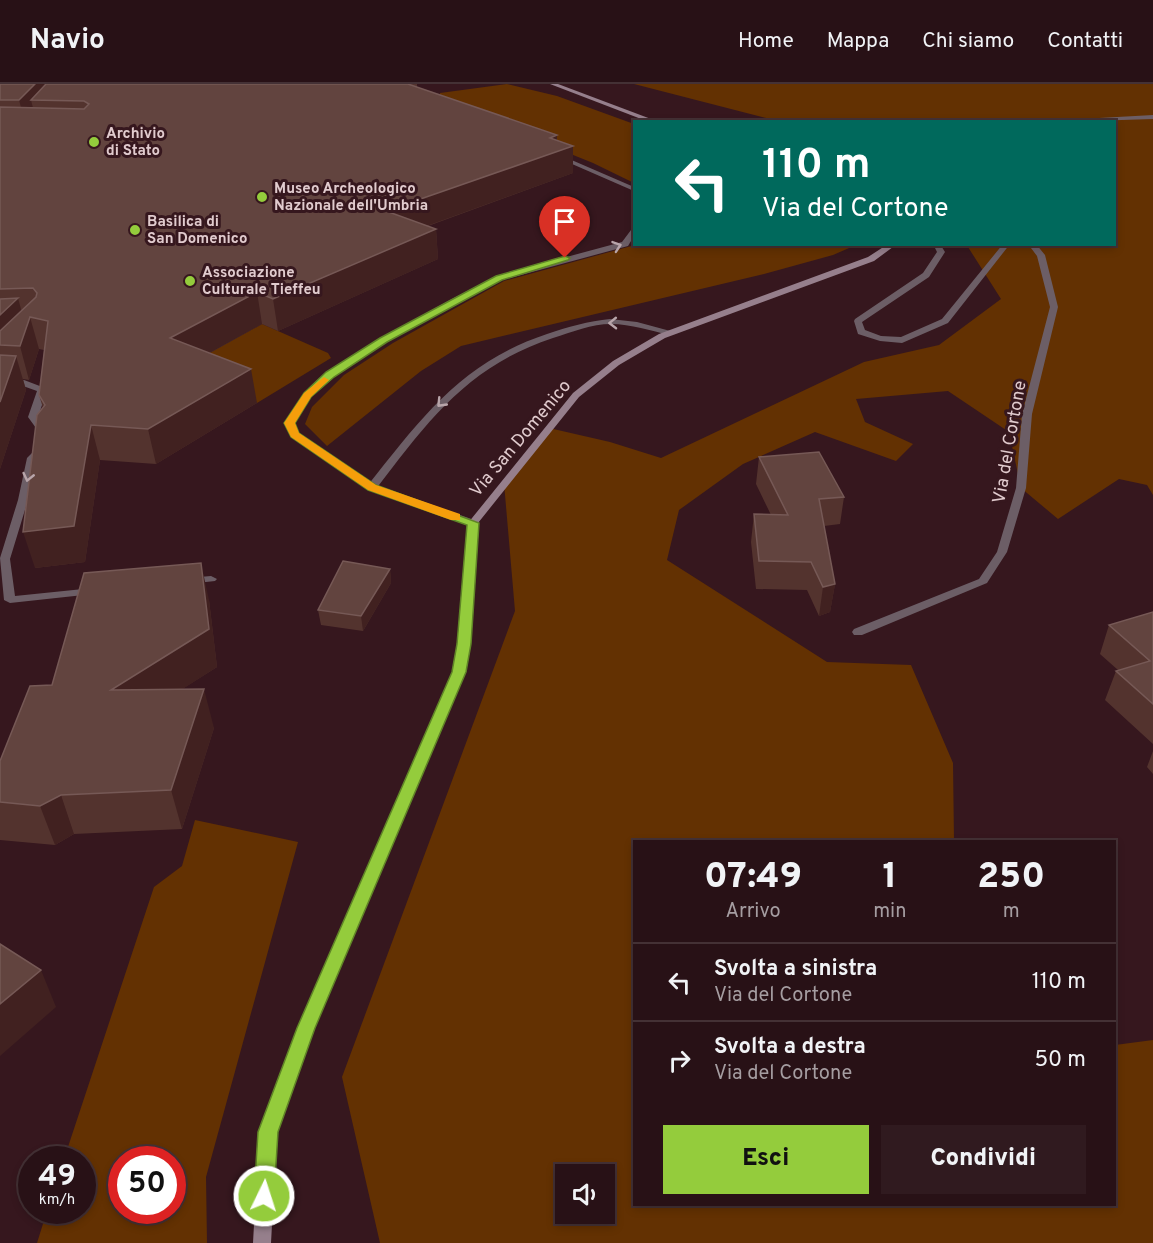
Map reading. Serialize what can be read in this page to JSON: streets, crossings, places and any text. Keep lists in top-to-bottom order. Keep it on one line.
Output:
{"streets":{"main road":["Via San Domenico"],"street":["Via del Cortone"]},"places":["Archivio di Stato","Museo Archeologico Nazionale dell'Umbria","Basilica di San Domenico","Associazione Culturale Tieffeu"],"page":{"header":"Navio","nav":["Home","Mappa","Chi siamo","Contatti"],"turn":["110 m","Via del Cortone"],"eta":["07:49","Arrivo","1","min","250","m"],"list":[{"name":"Svolta a sinistra","note":"Via del Cortone","value":"110 m"},{"name":"Svolta a destra","note":"Via del Cortone","value":"50 m"}],"buttons":["Esci","Condividi"],"speed":"49 km/h","limit":"50"}}
